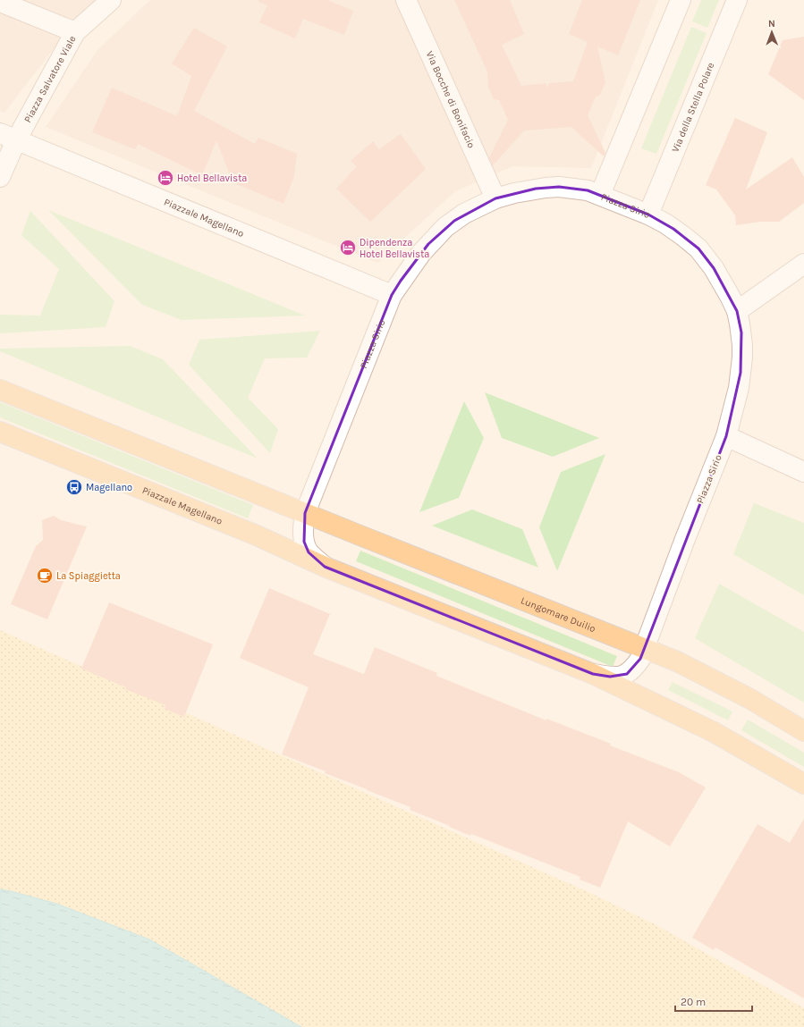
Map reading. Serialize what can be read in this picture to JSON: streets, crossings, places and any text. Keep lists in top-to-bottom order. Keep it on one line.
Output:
{"streets":{"main road":["Piazzale Magellano","Lungomare Duilio"],"street":["Piazza Salvatore Viale","Via Bocche di Bonifacio","Via della Stella Polare","Piazza Sirio"]},"crossings":[["Piazza Salvatore Viale","Piazzale Magellano"],["Via Bocche di Bonifacio","Piazza Sirio"],["Via della Stella Polare","Piazza Sirio"],["Piazza Sirio","Piazzale Magellano"],["Piazza Sirio","Lungomare Duilio"]],"places":{"hotel":["Hotel Bellavista","Dipendenza Hotel Bellavista"],"bus stop":["Magellano"],"cafe":["La Spiaggietta"]},"scale_bar":"20 m","north":"top"}
